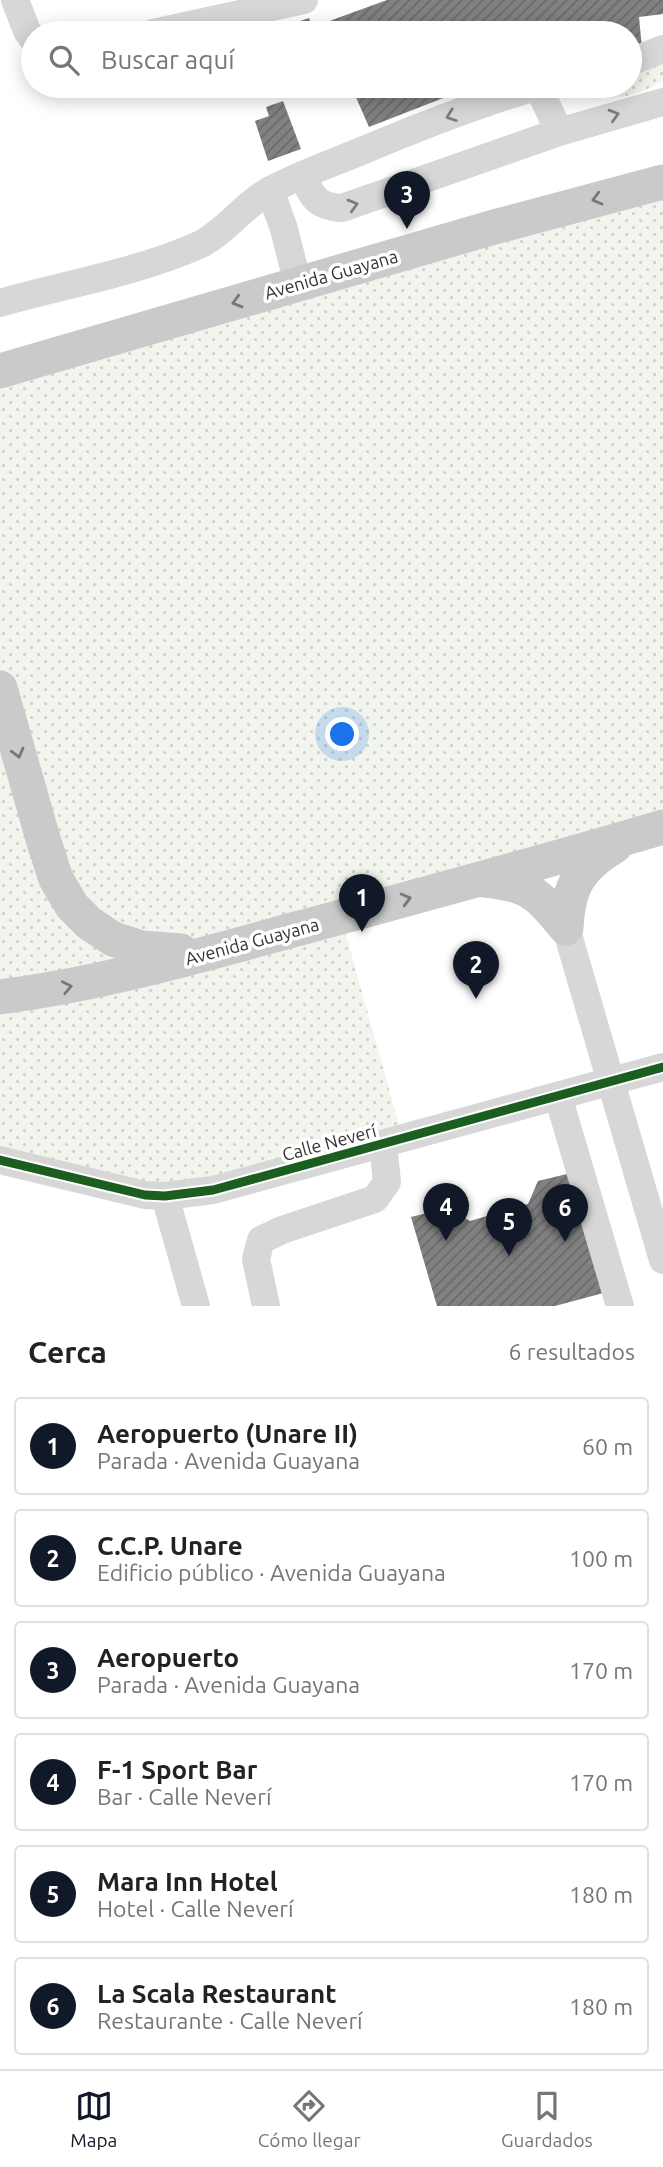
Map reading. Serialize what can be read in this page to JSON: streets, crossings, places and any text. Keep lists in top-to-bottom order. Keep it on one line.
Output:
{"streets":{"main road":["Avenida Guayana"],"street":["Calle Neverí"]},"page":{"search":"Buscar aquí","pins":["3","1","2","4","6","5"],"heading":["Cerca","6 resultados"],"list":[{"mark":"1","name":"Aeropuerto (Unare II)","note":"Parada · Avenida Guayana","value":"60 m"},{"mark":"2","name":"C.C.P. Unare","note":"Edificio público · Avenida Guayana","value":"100 m"},{"mark":"3","name":"Aeropuerto","note":"Parada · Avenida Guayana","value":"170 m"},{"mark":"4","name":"F-1 Sport Bar","note":"Bar · Calle Neverí","value":"170 m"},{"mark":"5","name":"Mara Inn Hotel","note":"Hotel · Calle Neverí","value":"180 m"},{"mark":"6","name":"La Scala Restaurant","note":"Restaurante · Calle Neverí","value":"180 m"}],"nav":["Mapa","Cómo llegar","Guardados"]}}
